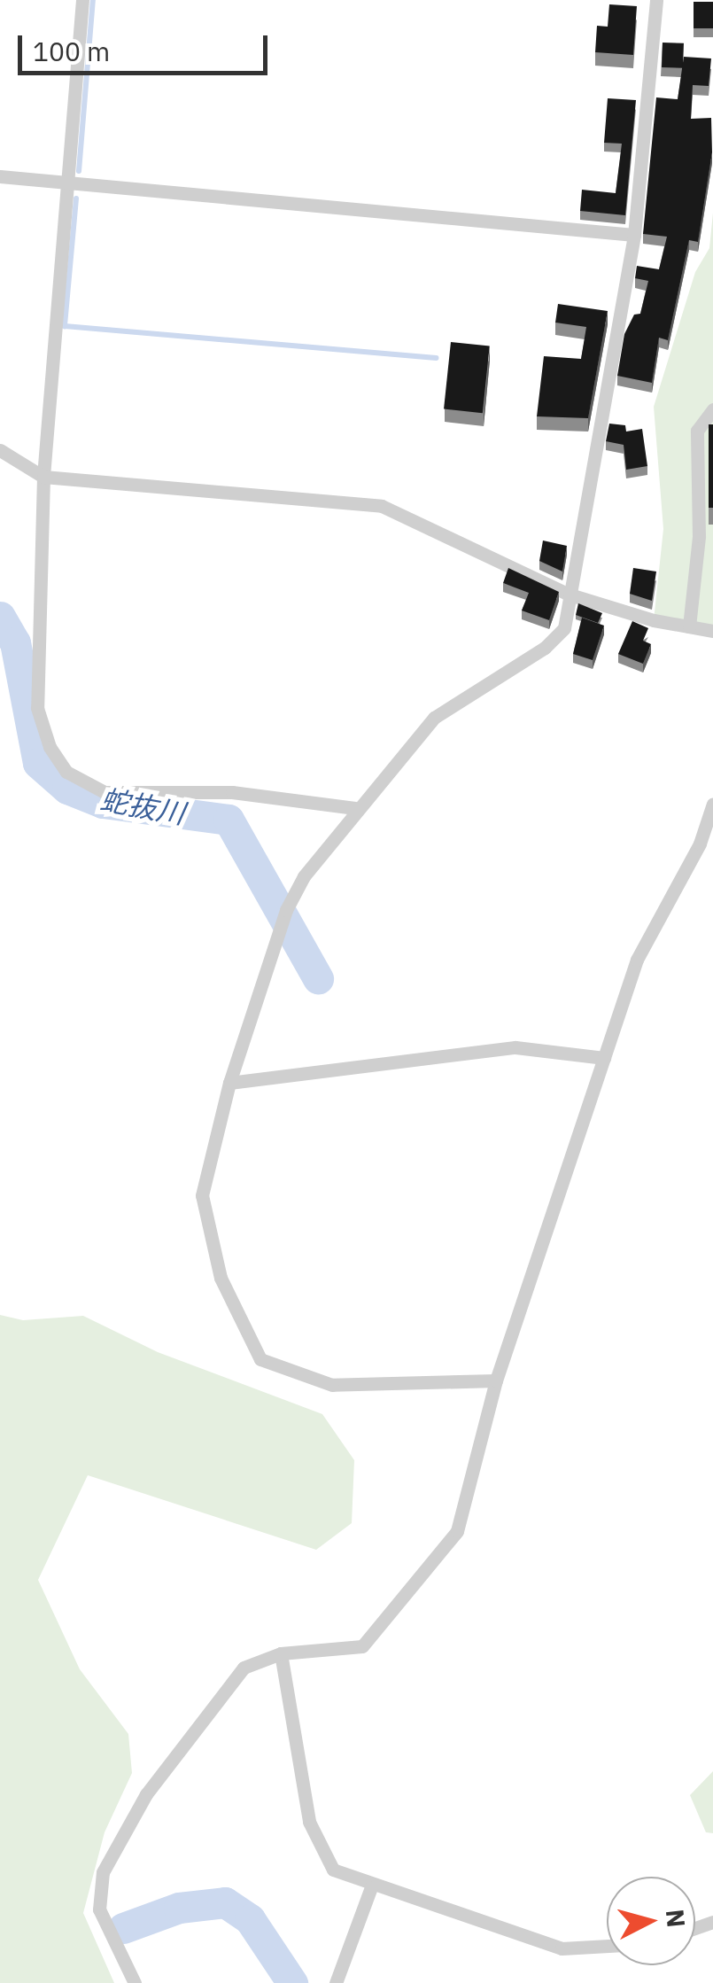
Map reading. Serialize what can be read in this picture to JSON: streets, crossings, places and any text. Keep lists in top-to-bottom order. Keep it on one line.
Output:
{"water":["蛇抜川"],"scale_bar":"100 m","north":"right"}
